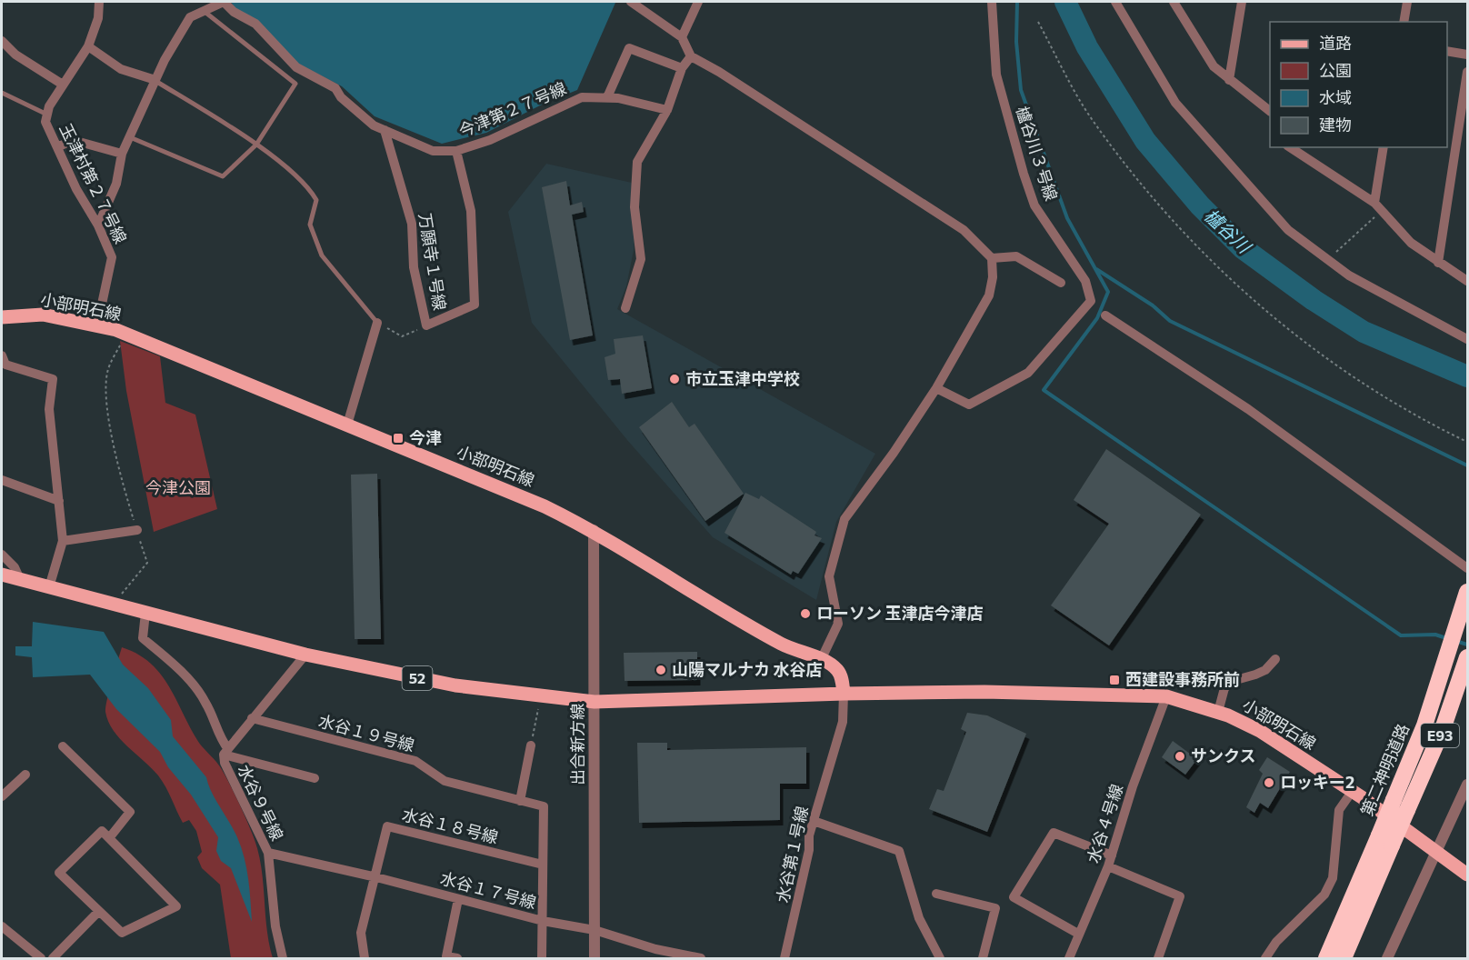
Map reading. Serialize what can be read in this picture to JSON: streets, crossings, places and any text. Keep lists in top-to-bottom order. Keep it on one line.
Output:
{"streets":{"highway":["E93","第二神明道路"],"main road":["小部明石線","52"],"street":["今津第２７号線","櫨谷川３号線","玉津村第２７号線","万願寺１号線","水谷１９号線","出合新方線","水谷９号線","水谷４号線","水谷１８号線","水谷第１号線","水谷１７号線"]},"crossings":[["今津第２７号線","万願寺１号線"],["玉津村第２７号線","小部明石線"],["小部明石線","出合新方線"],["小部明石線","水谷９号線"],["小部明石線","水谷４号線"],["小部明石線","水谷第１号線"],["水谷１９号線","水谷９号線"],["水谷１９号線","水谷１８号線"],["水谷１９号線","水谷１７号線"],["出合新方線","水谷１７号線"],["水谷９号線","水谷１７号線"],["水谷１８号線","水谷１７号線"]],"water":["櫨谷川"],"parks":["今津公園"],"places":{"other":["市立玉津中学校","ローソン 玉津店今津店","山陽マルナカ 水谷店","サンクス","ロッキー2"],"transit":["今津","西建設事務所前"]},"legend":["道路","公園","水域","建物"]}
